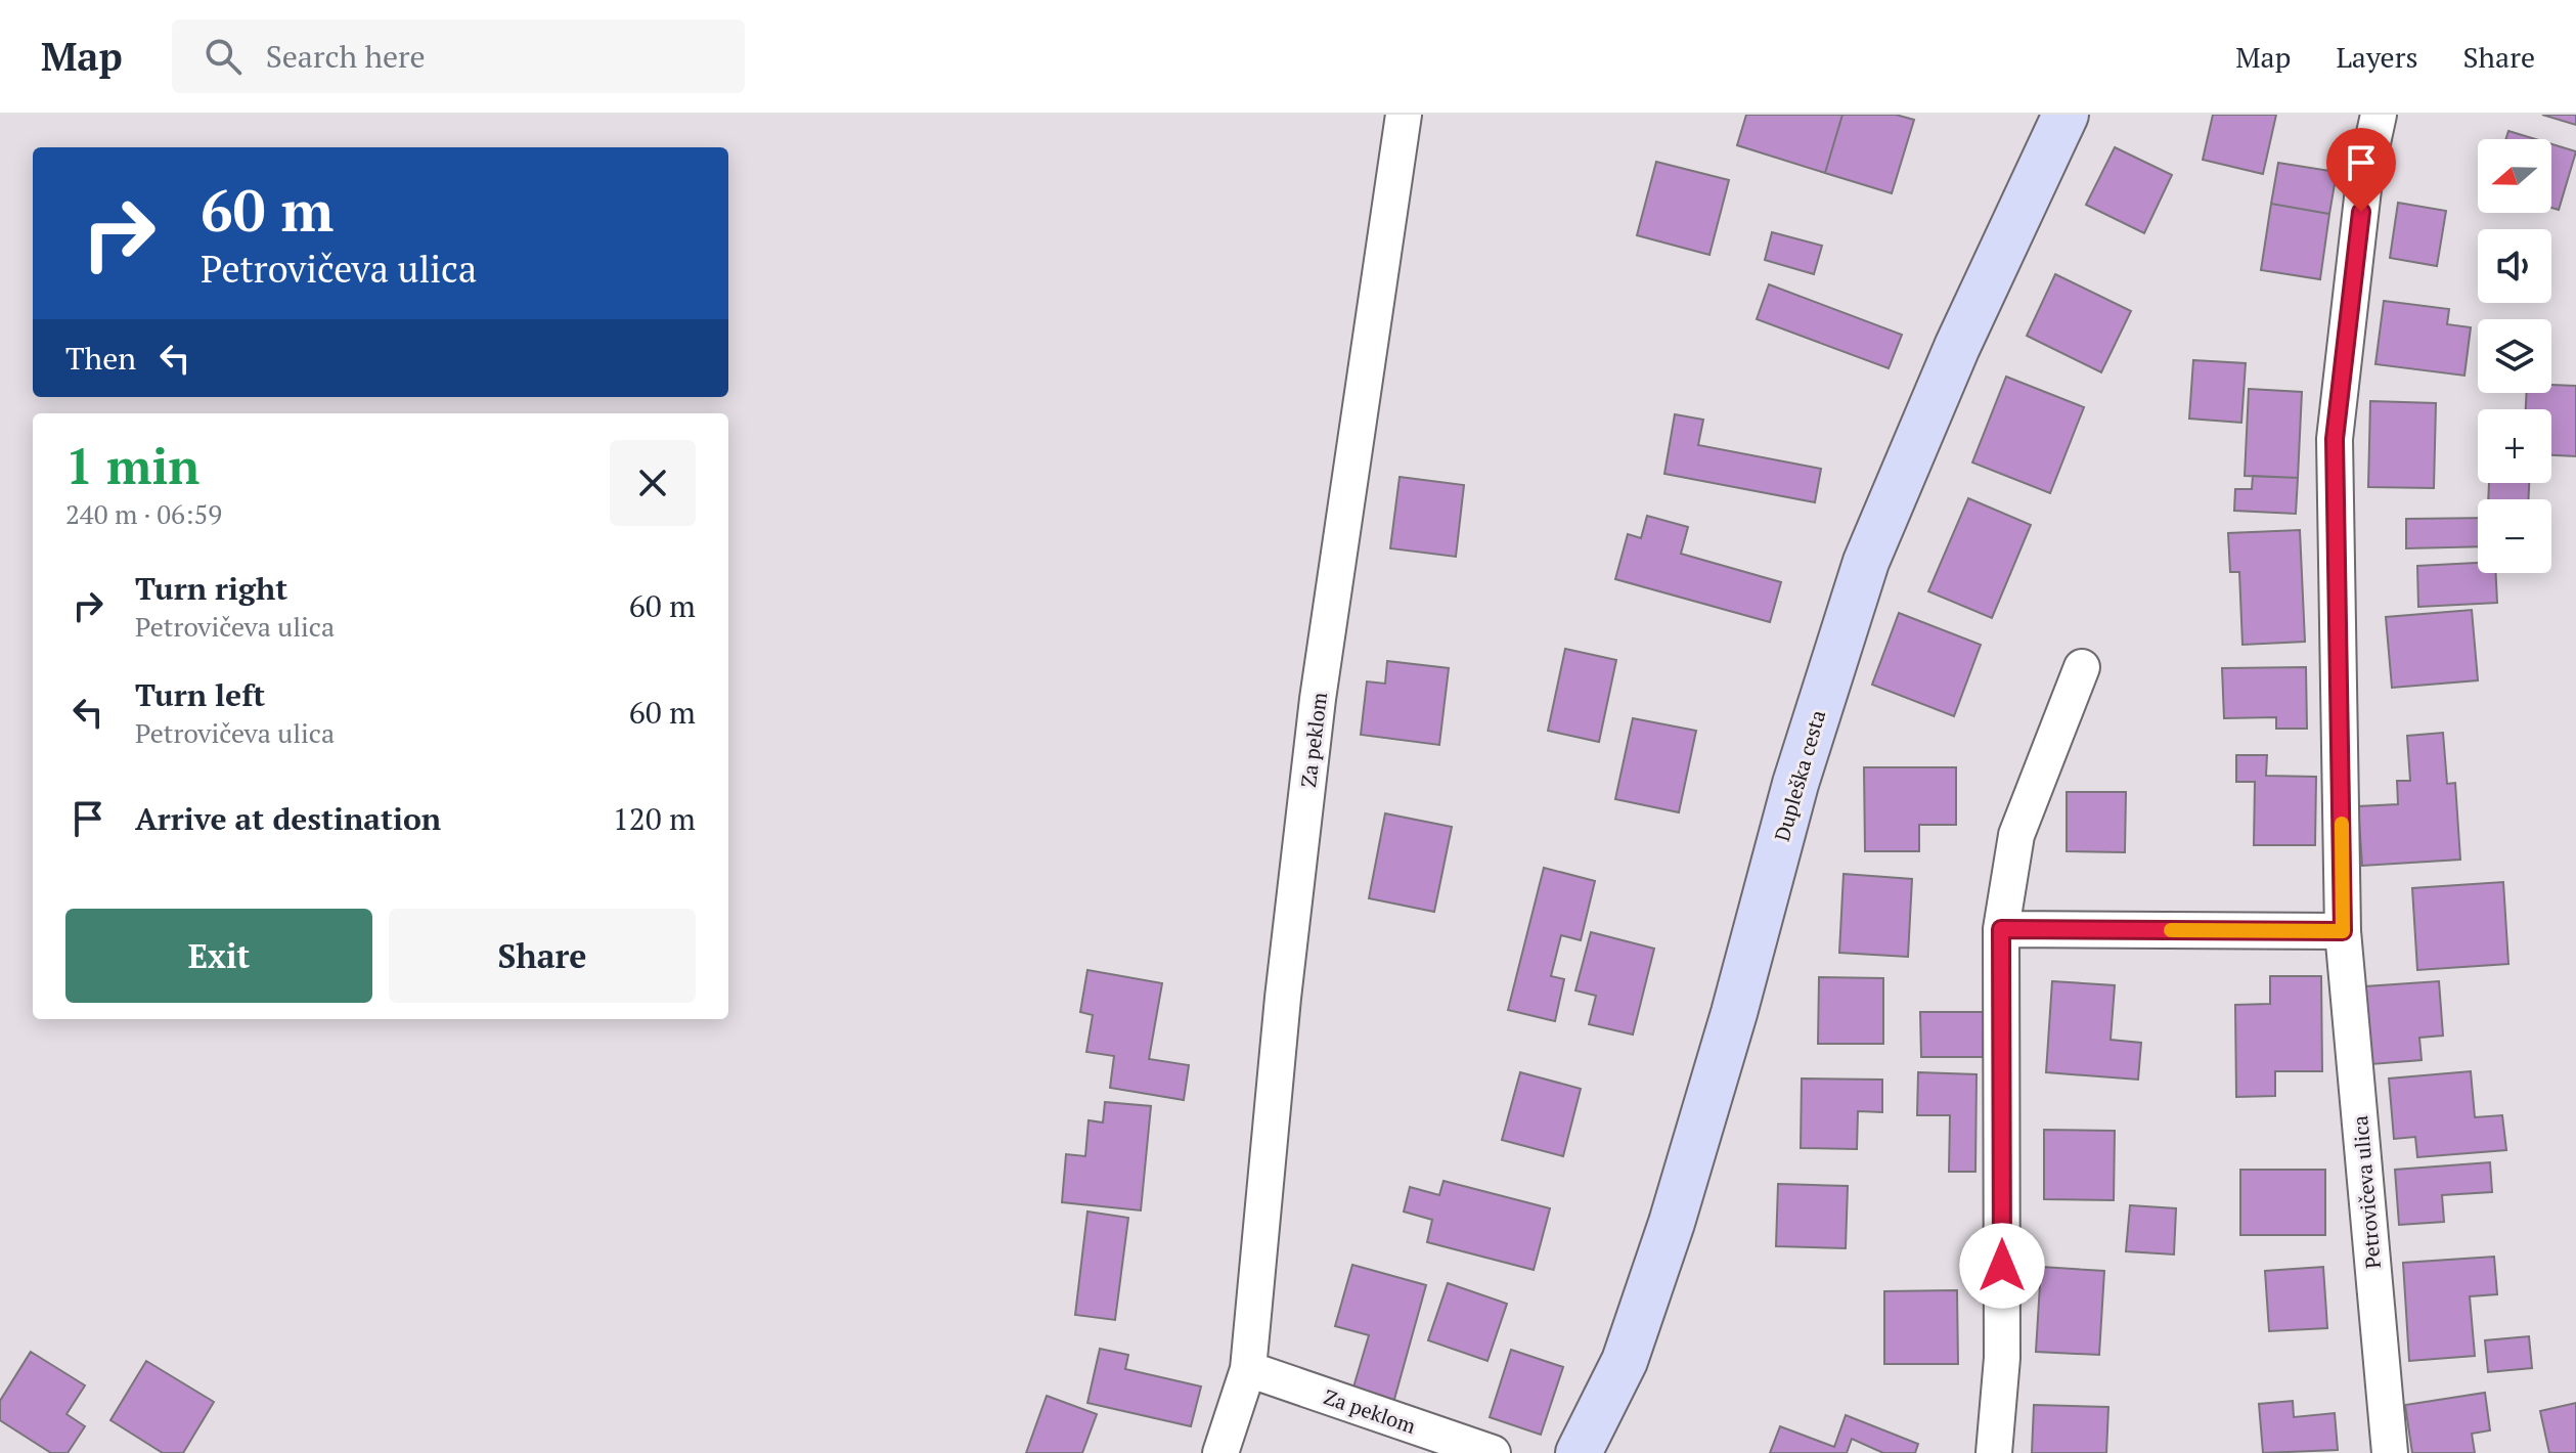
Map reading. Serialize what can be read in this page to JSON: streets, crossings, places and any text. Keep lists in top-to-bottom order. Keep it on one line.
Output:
{"streets":{"street":["Za peklom","Dupleška cesta","Petrovičeva ulica"]},"north":"left","page":{"header":"Map","search":"Search here","nav":["Map","Layers","Share"],"map_buttons":["+","−"],"turn":["60 m","Petrovičeva ulica"],"then":"Then","heading":["1 min","240 m · 06:59"],"list":[{"name":"Turn right","note":"Petrovičeva ulica","value":"60 m"},{"name":"Turn left","note":"Petrovičeva ulica","value":"60 m"},{"name":"Arrive at destination","value":"120 m"}],"buttons":["Exit","Share"]}}
